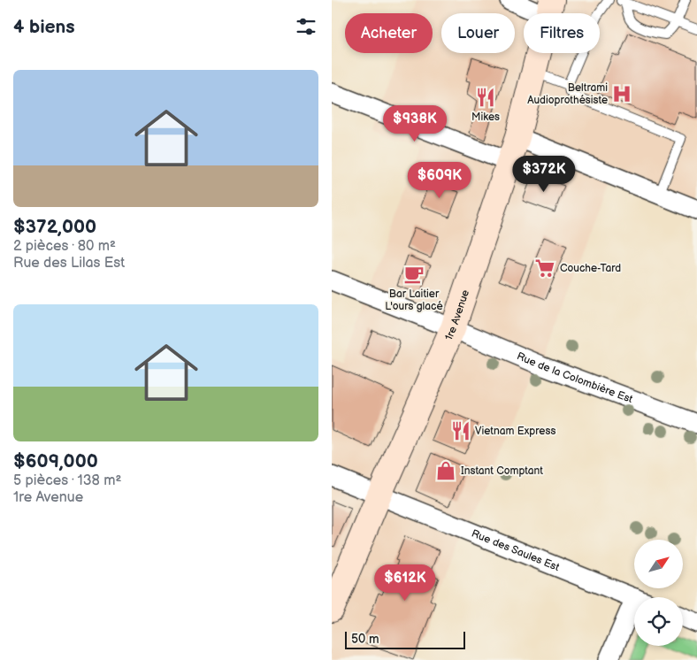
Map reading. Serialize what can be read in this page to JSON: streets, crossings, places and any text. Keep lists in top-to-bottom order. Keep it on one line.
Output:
{"streets":{"street":["1re Avenue","Rue de la Colombière Est","Rue des Saules Est"]},"crossings":[["1re Avenue","Rue de la Colombière Est"],["1re Avenue","Rue des Saules Est"]],"places":{"hospital":["Beltrami Audioprothésiste"],"restaurant":["Mikes","Vietnam Express"],"supermarket":["Couche-Tard"],"cafe":["Bar Laitier L'ours glacé"],"shop":["Instant Comptant"]},"scale_bar":"50 m","north":"top right","page":{"heading":"4 biens","chip":["Acheter","Louer","Filtres"],"list":[{"name":"$372,000","note":"2 pièces · 80 m² · Rue des Lilas Est"},{"name":"$609,000","note":"5 pièces · 138 m² · 1re Avenue"}],"price":["$938K","$372K","$609K","$612K"],"scale":"50 m"}}
